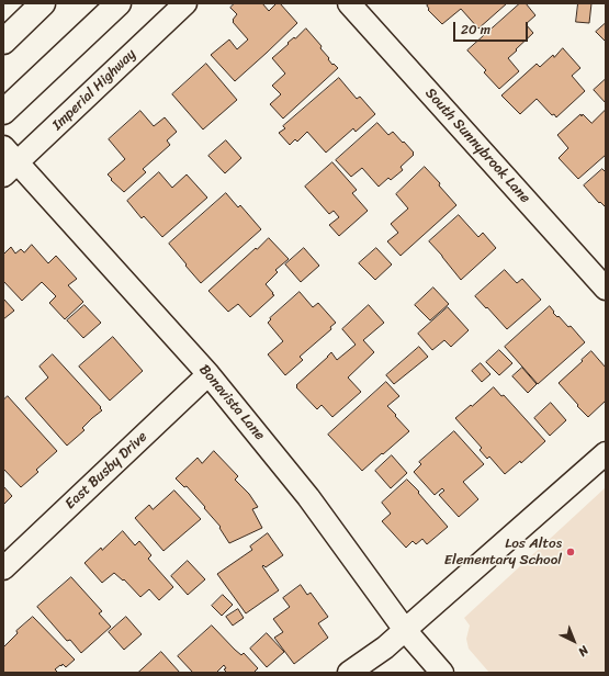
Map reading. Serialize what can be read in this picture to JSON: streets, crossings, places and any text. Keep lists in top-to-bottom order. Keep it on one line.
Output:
{"streets":{"street":["Imperial Highway","South Sunnybrook Lane","Bonavista Lane","East Busby Drive"]},"crossings":[["Imperial Highway","Bonavista Lane"],["Bonavista Lane","East Busby Drive"]],"places":["Los Altos Elementary School"],"scale_bar":"20 m","north":"bottom right"}
